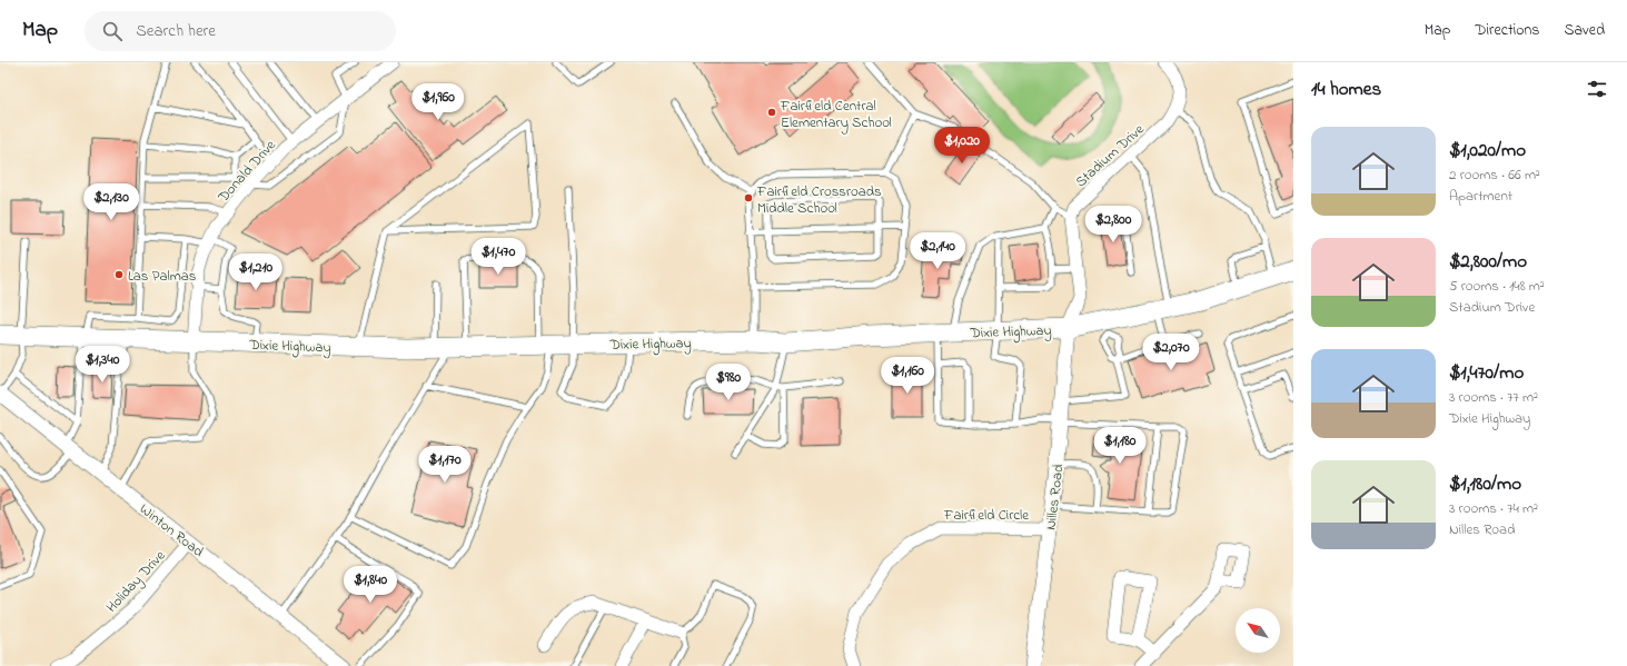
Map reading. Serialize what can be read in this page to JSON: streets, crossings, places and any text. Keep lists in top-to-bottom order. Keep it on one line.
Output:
{"streets":{"main road":["Dixie Highway"],"street":["Stadium Drive","Donald Drive","Nilles Road","Fairfield Circle","Winton Road","Holiday Drive"]},"crossings":[["Donald Drive","Dixie Highway"],["Dixie Highway","Nilles Road"],["Nilles Road","Fairfield Circle"],["Winton Road","Holiday Drive"]],"places":["Fairfield Central Elementary School","Fairfield Crossroads Middle School","Las Palmas"],"north":"top left","page":{"header":"Map","search":"Search here","nav":["Map","Directions","Saved"],"heading":"14 homes","price":["$1,960","$1,020","$2,130","$2,800","$2,140","$1,470","$1,210","$2,070","$1,340","$1,160","$980","$1,180","$1,170","$1,840"],"list":[{"name":"$1,020/mo","note":"2 rooms · 66 m² · Apartment"},{"name":"$2,800/mo","note":"5 rooms · 148 m² · Stadium Drive"},{"name":"$1,470/mo","note":"3 rooms · 77 m² · Dixie Highway"},{"name":"$1,180/mo","note":"3 rooms · 74 m² · Nilles Road"}]}}
